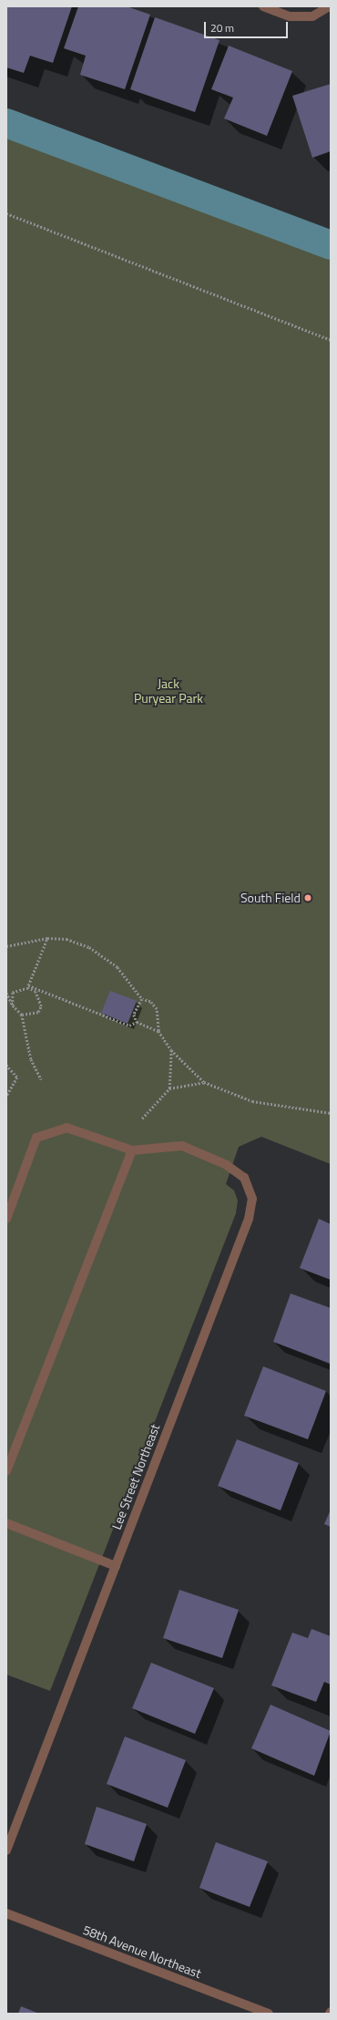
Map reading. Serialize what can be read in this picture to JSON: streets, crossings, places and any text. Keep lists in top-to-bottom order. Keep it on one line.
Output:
{"streets":{"street":["Lee Street Northeast","58th Avenue Northeast"]},"parks":["Jack Puryear Park"],"places":["South Field"],"scale_bar":"20 m"}
